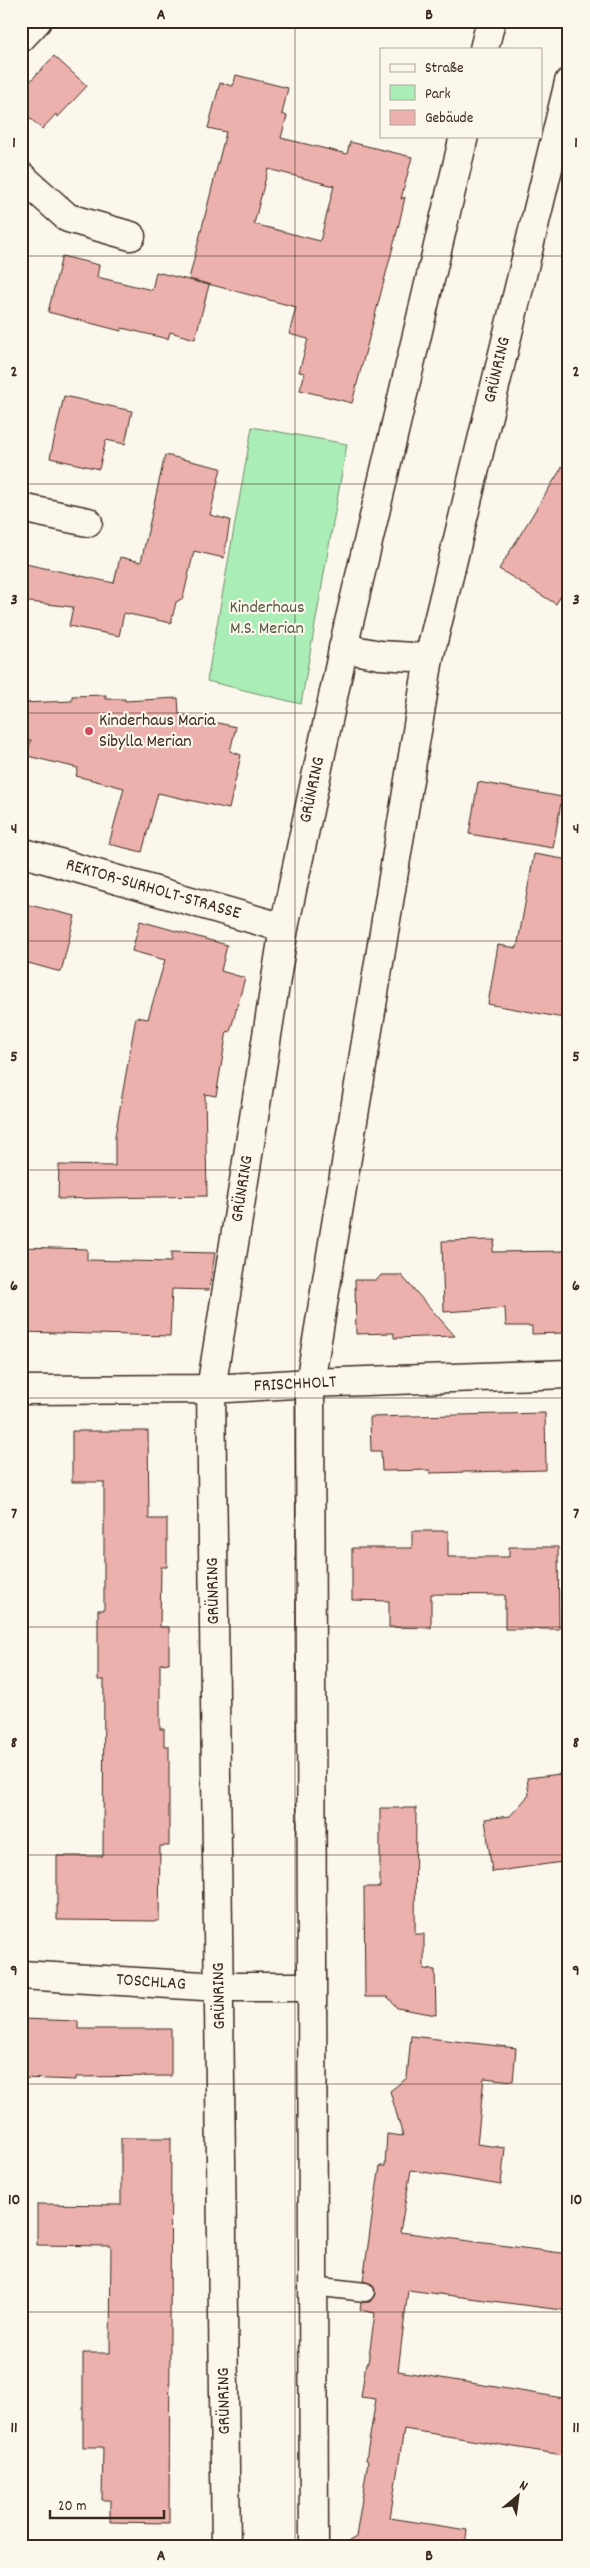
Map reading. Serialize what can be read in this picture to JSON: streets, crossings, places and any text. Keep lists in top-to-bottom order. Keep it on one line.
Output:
{"streets":{"street":["GRÜNRING","REKTOR-SURHOLT-STRASSE","FRISCHHOLT","TOSCHLAG"]},"crossings":[["GRÜNRING","REKTOR-SURHOLT-STRASSE"],["GRÜNRING","FRISCHHOLT"],["GRÜNRING","TOSCHLAG"]],"parks":["Kinderhaus M.S. Merian"],"places":["Kinderhaus Maria Sibylla Merian"],"legend":["Straße","Park","Gebäude"],"scale_bar":"20 m","north":"top right","grid":{"columns":["A","B"],"rows":["1","2","3","4","5","6","7","8","9","10","11"]}}
